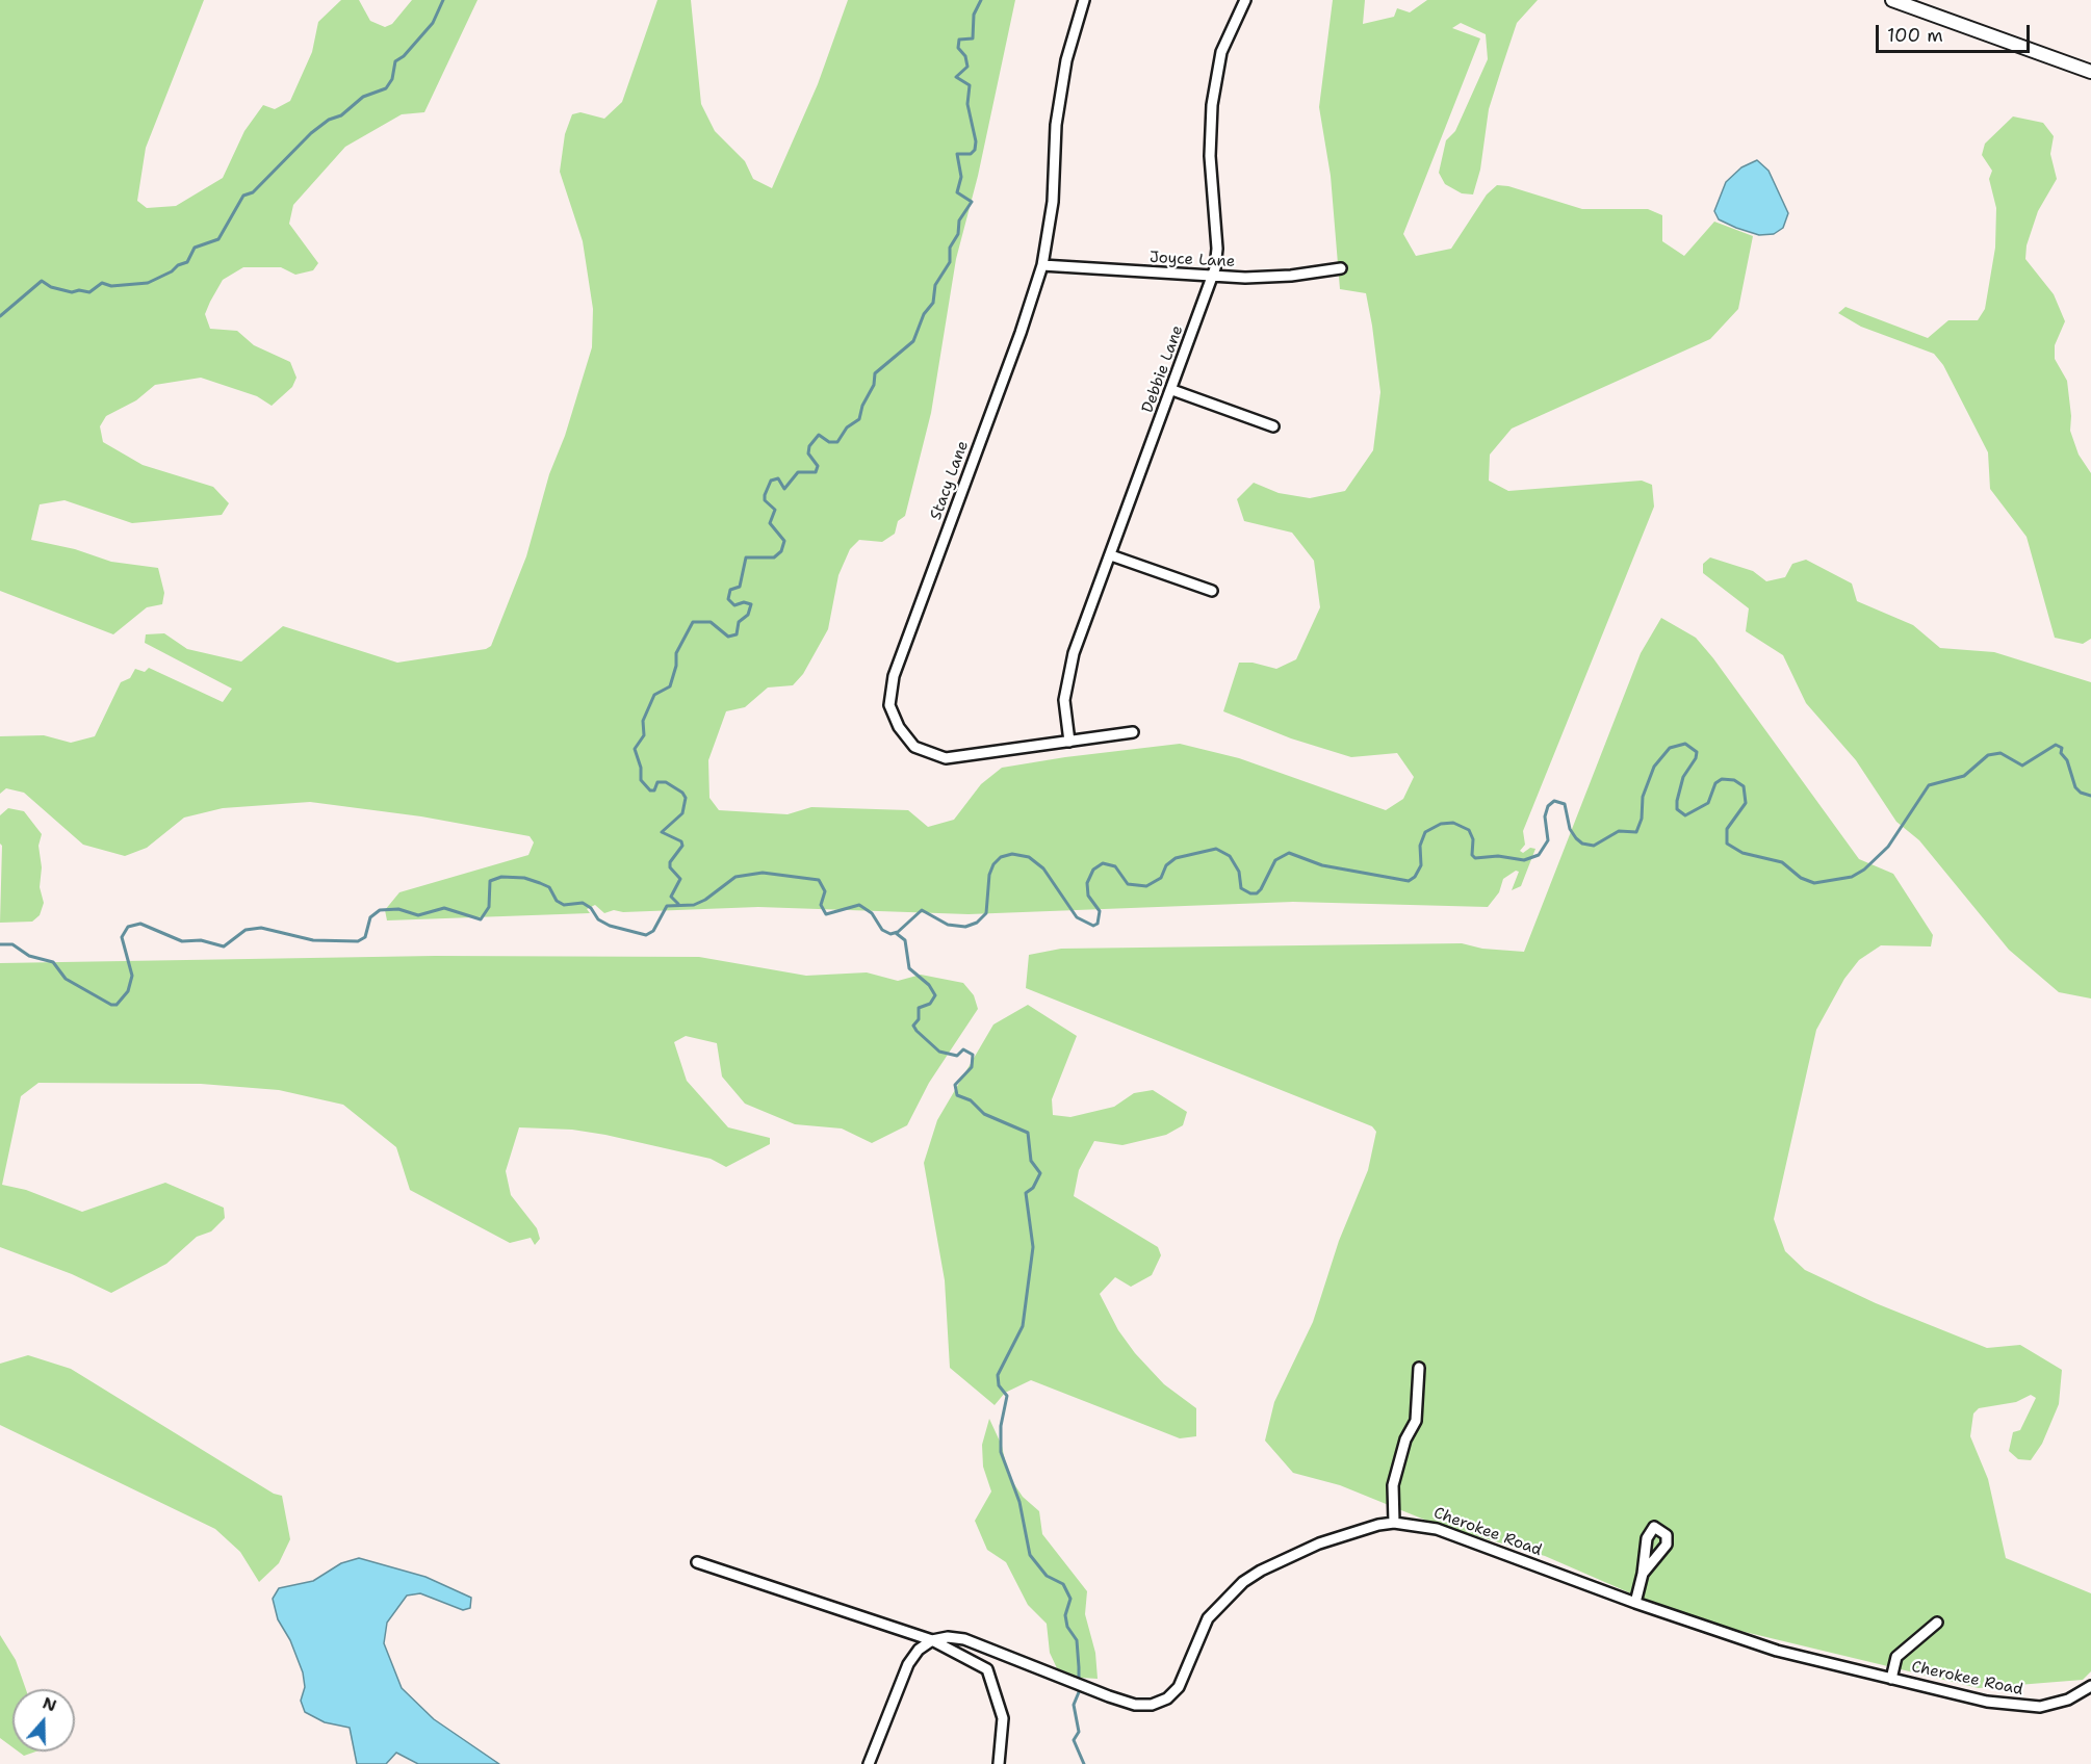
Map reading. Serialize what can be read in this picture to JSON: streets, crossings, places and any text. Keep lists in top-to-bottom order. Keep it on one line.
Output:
{"streets":{"street":["Joyce Lane","Debbie Lane","Stacy Lane","Cherokee Road"]},"crossings":[["Joyce Lane","Debbie Lane"],["Joyce Lane","Stacy Lane"],["Debbie Lane","Stacy Lane"]],"scale_bar":"100 m","north":"top"}
